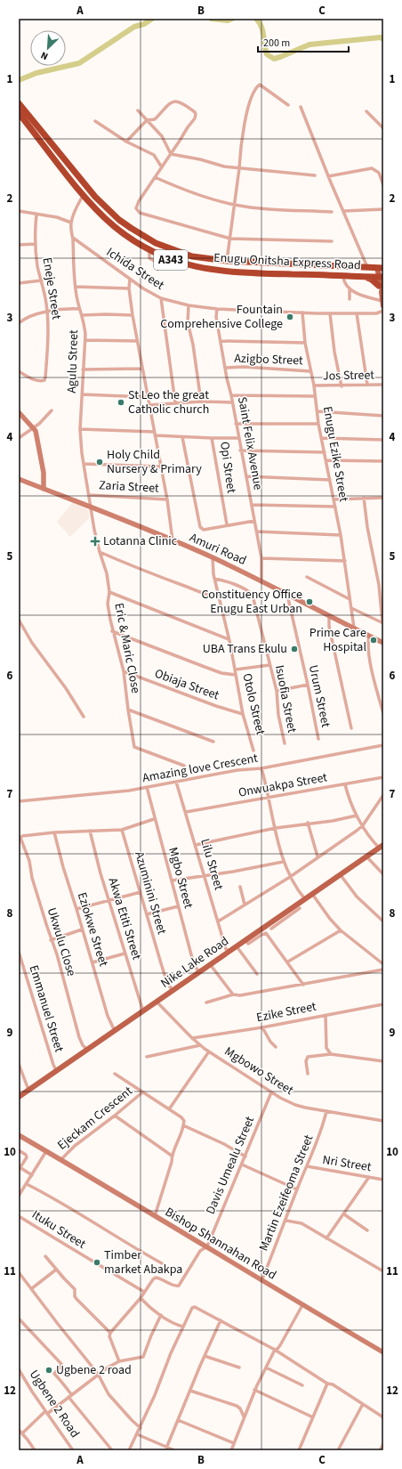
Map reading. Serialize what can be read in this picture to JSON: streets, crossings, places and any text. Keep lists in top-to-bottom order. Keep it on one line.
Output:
{"streets":{"highway":["A343","Enugu Onitsha Express Road"],"main road":["Amuri Road","Nike Lake Road","Bishop Shannahan Road"],"street":["Ichida Street","Eneje Street","Azigbo Street","Agulu Street","Jos Street","Saint Felix Avenue","Enugu Ezike Street","Opi Street","Zaria Street","Eric & Maric Close","Obiaja Street","Urum Street","Isuofia Street","Otolo Street","Amazing love Crescent","Onwuakpa Street","Lilu Street","Mgbo Street","Azuminini Street","Akwa Etiti Street","Eziokwe Street","Ukwulu Close","Emmanuel Street","Ezike Street","Mgbowo Street","Ejeckam Crescent","Nri Street","Davis Umealu Street","Martin Ezeifeoma Street","Ituku Street","Ugbene 2 Road"]},"crossings":[["Enugu Onitsha Express Road","Agulu Street"],["Ichida Street","Agulu Street"],["Ichida Street","Saint Felix Avenue"],["Ichida Street","Enugu Ezike Street"],["Azigbo Street","Saint Felix Avenue"],["Azigbo Street","Enugu Ezike Street"],["Agulu Street","Zaria Street"],["Agulu Street","Amuri Road"],["Agulu Street","Eric & Maric Close"],["Jos Street","Enugu Ezike Street"],["Saint Felix Avenue","Opi Street"],["Saint Felix Avenue","Amuri Road"],["Enugu Ezike Street","Amuri Road"],["Amuri Road","Eric & Maric Close"],["Amuri Road","Urum Street"],["Amuri Road","Otolo Street"],["Eric & Maric Close","Obiaja Street"],["Obiaja Street","Otolo Street"],["Isuofia Street","Otolo Street"],["Amazing love Crescent","Lilu Street"],["Amazing love Crescent","Mgbo Street"],["Onwuakpa Street","Lilu Street"],["Lilu Street","Nike Lake Road"],["Mgbo Street","Nike Lake Road"],["Azuminini Street","Nike Lake Road"],["Akwa Etiti Street","Nike Lake Road"],["Eziokwe Street","Ukwulu Close"],["Eziokwe Street","Nike Lake Road"],["Ukwulu Close","Nike Lake Road"],["Nike Lake Road","Emmanuel Street"],["Nike Lake Road","Mgbowo Street"],["Ezike Street","Mgbowo Street"],["Mgbowo Street","Davis Umealu Street"],["Mgbowo Street","Martin Ezeifeoma Street"],["Ejeckam Crescent","Bishop Shannahan Road"],["Nri Street","Martin Ezeifeoma Street"],["Davis Umealu Street","Bishop Shannahan Road"],["Martin Ezeifeoma Street","Bishop Shannahan Road"]],"places":{"other":["Fountain Comprehensive College","St Leo the great Catholic church","Holy Child Nursery & Primary","Constituency Office Enugu East Urban","Prime Care Hospital","UBA Trans Ekulu","Timber market Abakpa","Ugbene 2 road"],"health":["Lotanna Clinic"]},"scale_bar":"200 m","north":"bottom left","grid":{"columns":["A","B","C"],"rows":["1","2","3","4","5","6","7","8","9","10","11","12"]}}
